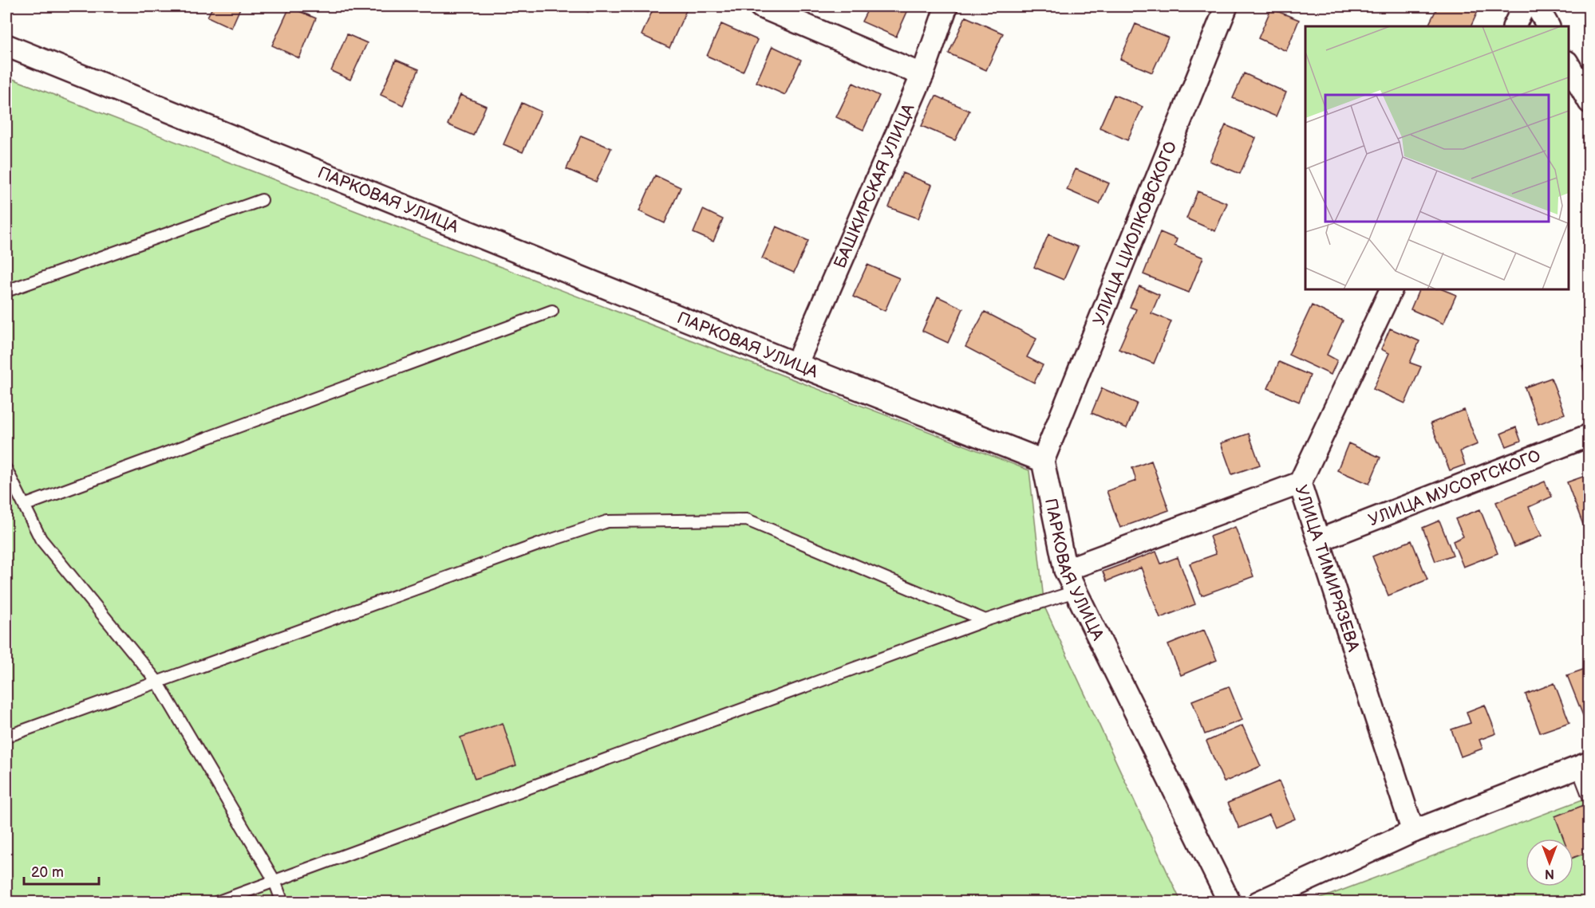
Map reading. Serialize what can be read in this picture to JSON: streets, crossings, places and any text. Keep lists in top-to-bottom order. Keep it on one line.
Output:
{"streets":{"street":["БАШКИРСКАЯ УЛИЦА","ПАРКОВАЯ УЛИЦА","УЛИЦА ЦИОЛКОВСКОГО","УЛИЦА МУСОРГСКОГО","УЛИЦА ТИМИРЯЗЕВА"]},"crossings":[["БАШКИРСКАЯ УЛИЦА","ПАРКОВАЯ УЛИЦА"],["ПАРКОВАЯ УЛИЦА","УЛИЦА ЦИОЛКОВСКОГО"],["УЛИЦА МУСОРГСКОГО","УЛИЦА ТИМИРЯЗЕВА"]],"scale_bar":"20 m","north":"bottom"}
